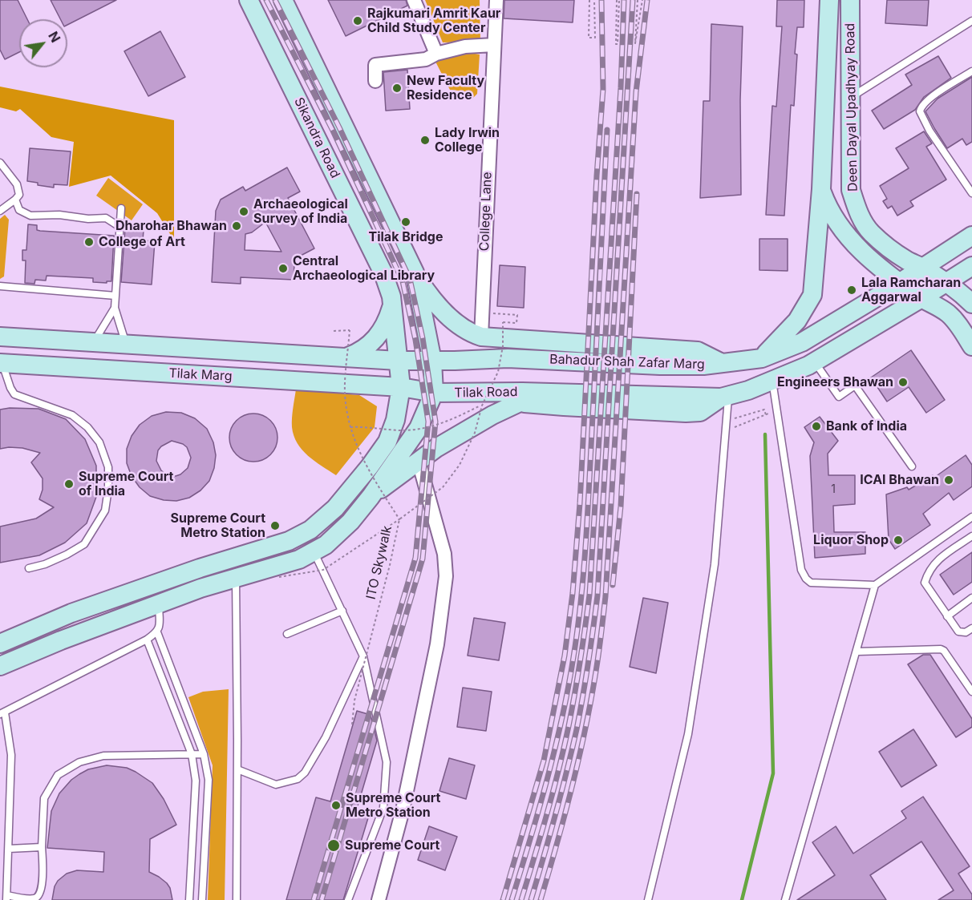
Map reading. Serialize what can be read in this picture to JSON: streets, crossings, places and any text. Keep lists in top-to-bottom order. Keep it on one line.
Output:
{"streets":{"main road":["Deen Dayal Upadhyay Road","Sikandra Road","Bahadur Shah Zafar Marg","Tilak Marg","Tilak Road"],"street":["College Lane"],"path":["ITO Skywalk"]},"crossings":[["Deen Dayal Upadhyay Road","Bahadur Shah Zafar Marg"],["Sikandra Road","Tilak Marg"],["College Lane","ITO Skywalk"],["Tilak Marg","Tilak Road"]],"places":["Rajkumari Amrit Kaur Child Study Center","New Faculty Residence","Lady Irwin College","Archaeological Survey of India","Tilak Bridge","Dharohar Bhawan","College of Art","Central Archaeological Library","Lala Ramcharan Aggarwal","Engineers Bhawan","Bank of India","ICAI Bhawan","Supreme Court of India","Supreme Court‌ Metro Station","Liquor Shop","Supreme Court Metro Station","Supreme Court"],"house_numbers":["1"],"north":"top right"}
